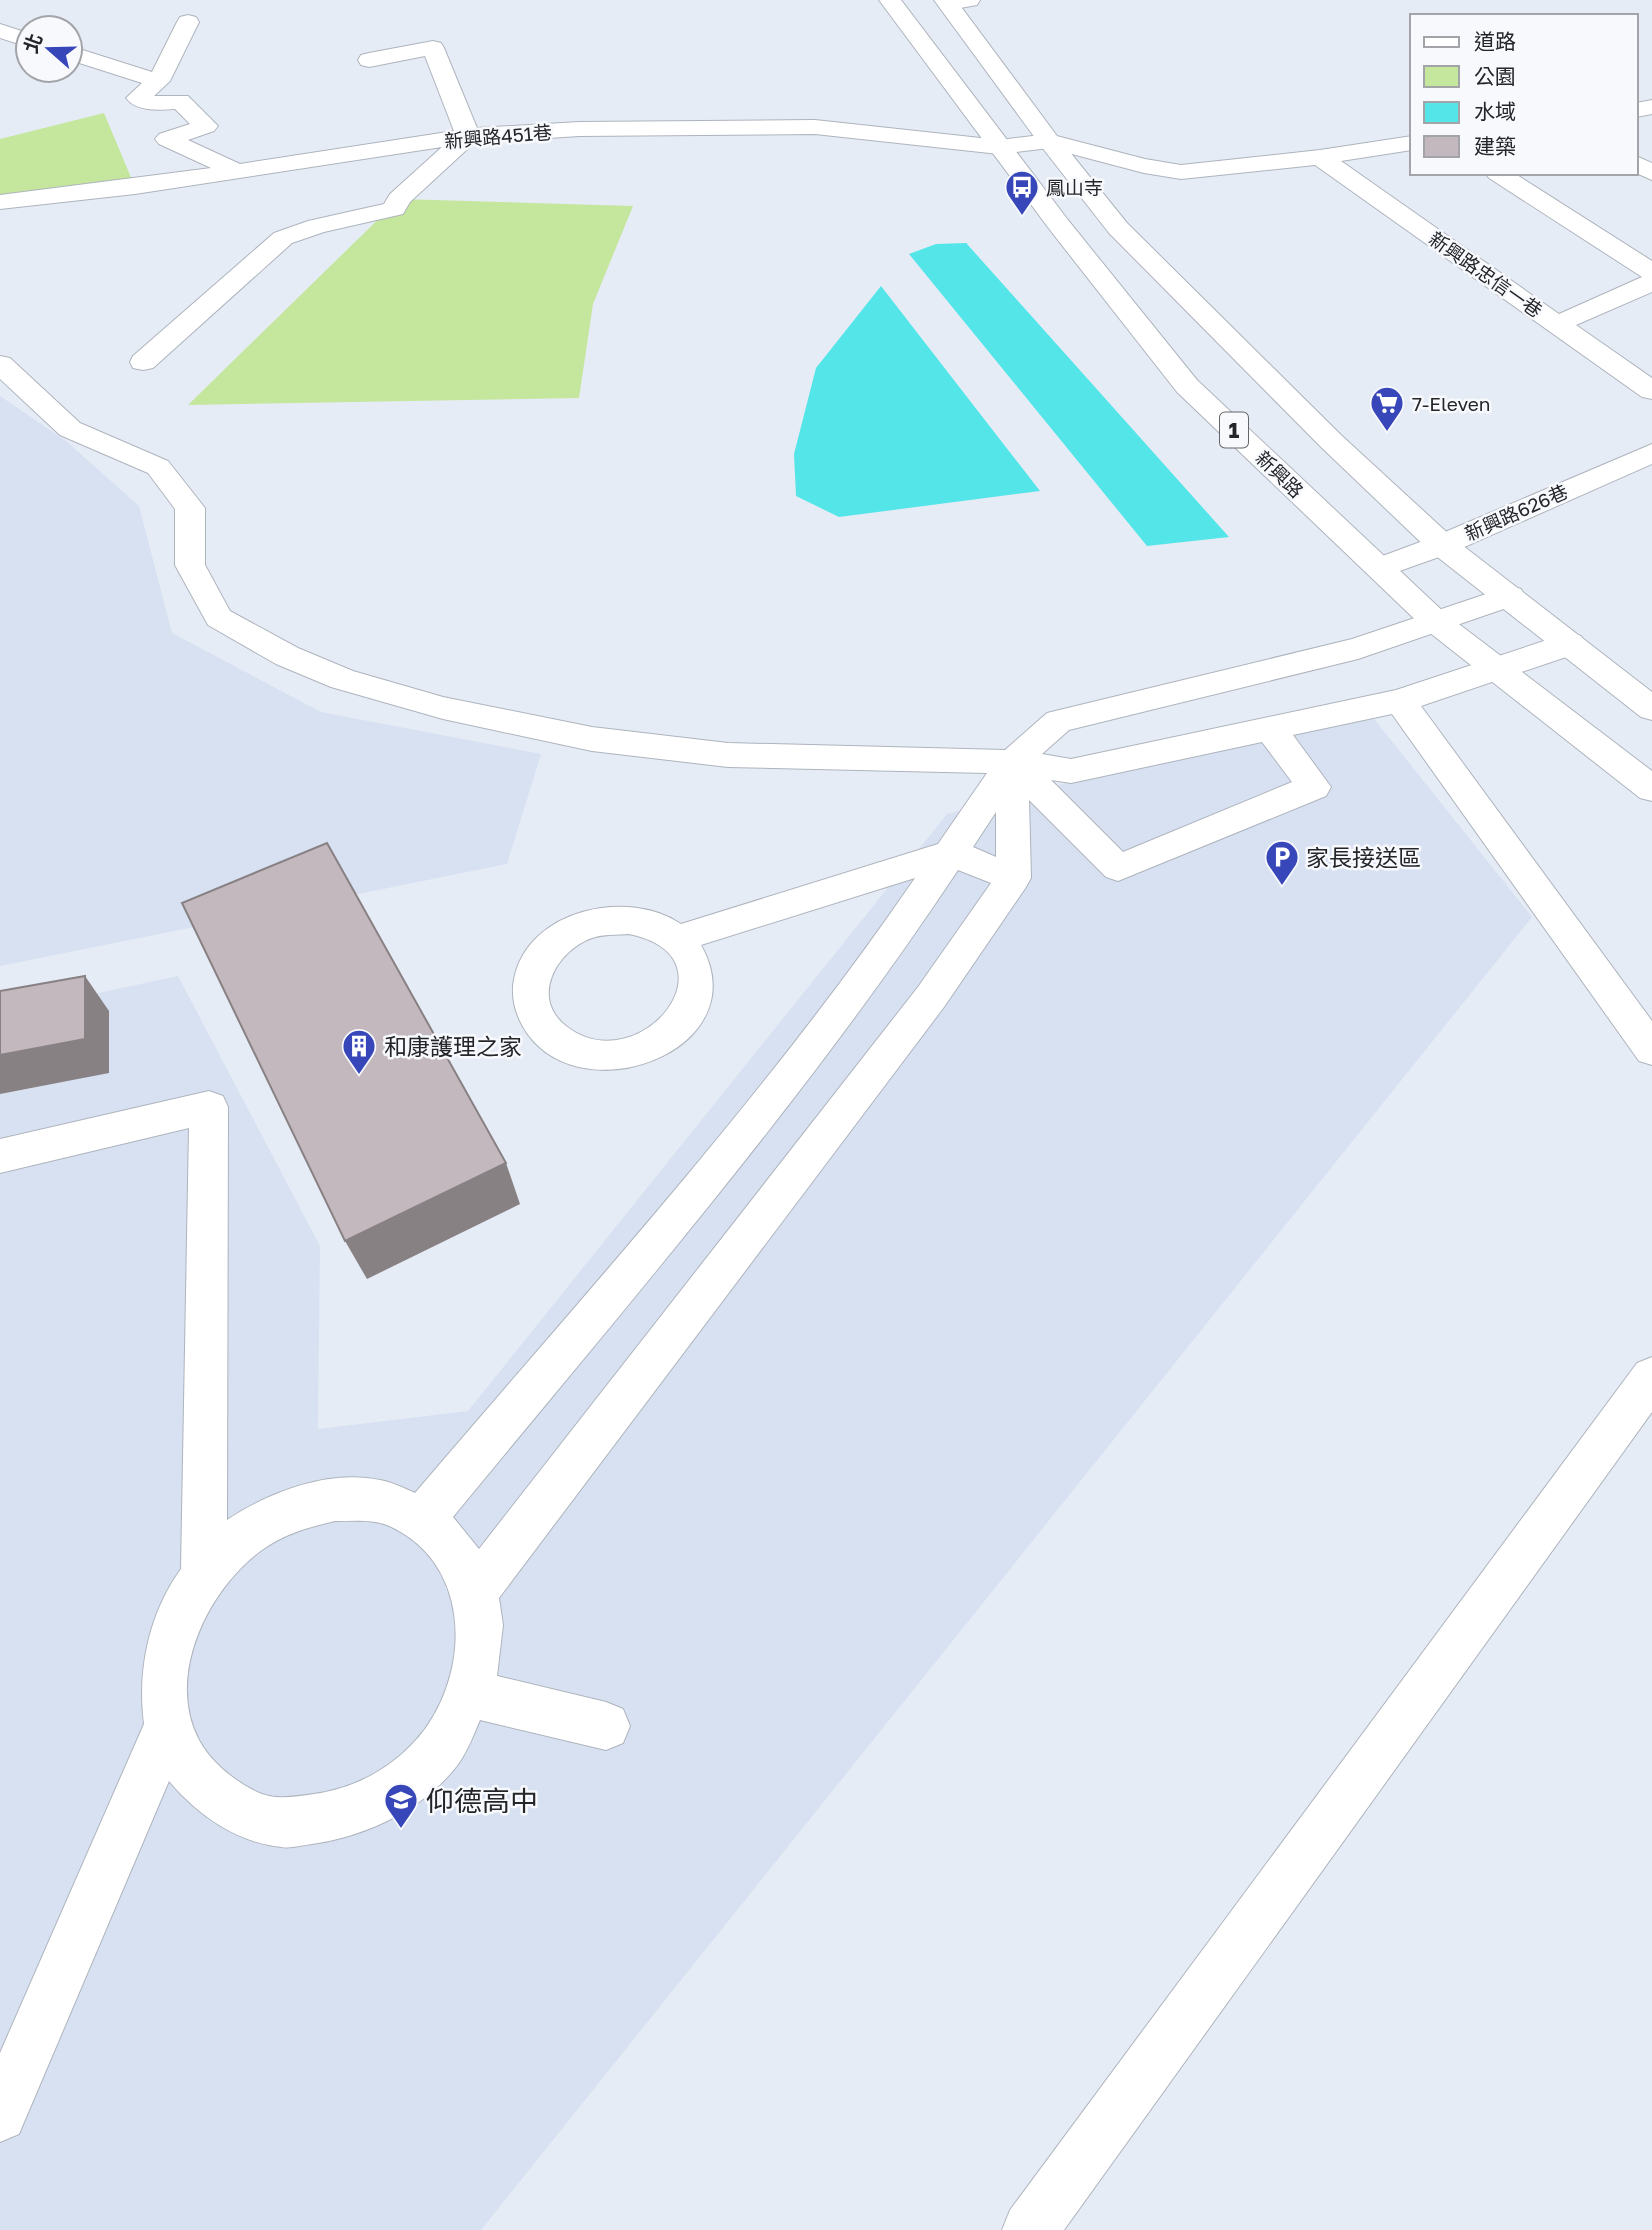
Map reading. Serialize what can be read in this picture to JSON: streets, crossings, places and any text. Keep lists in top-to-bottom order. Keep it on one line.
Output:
{"streets":{"street":["新興路451巷","新興路忠信一巷","1","新興路","新興路626巷"]},"crossings":[["新興路451巷","新興路"],["新興路","新興路626巷"]],"places":{"bus stop":["鳳山寺"],"supermarket":["7-Eleven"],"parking":["家長接送區"],"building":["和康護理之家"],"school or university":["仰德高中"]},"legend":["道路","公園","水域","建築"],"north":"left"}
